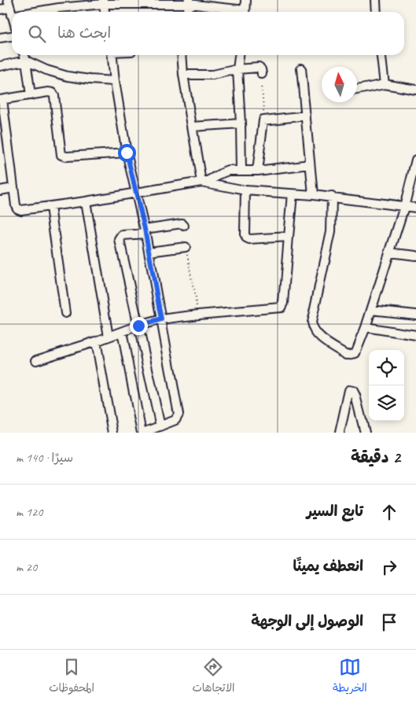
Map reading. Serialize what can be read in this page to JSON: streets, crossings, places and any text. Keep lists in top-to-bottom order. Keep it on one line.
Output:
{"north":"top","page":{"search":"ابحث هنا","heading":["2 دقيقة","سيرًا · 140 m"],"list":[["تابع السير","120 m"],["انعطف يمينًا","20 m"],"الوصول إلى الوجهة"],"nav":["الخريطة","الاتجاهات","المحفوظات"]}}
